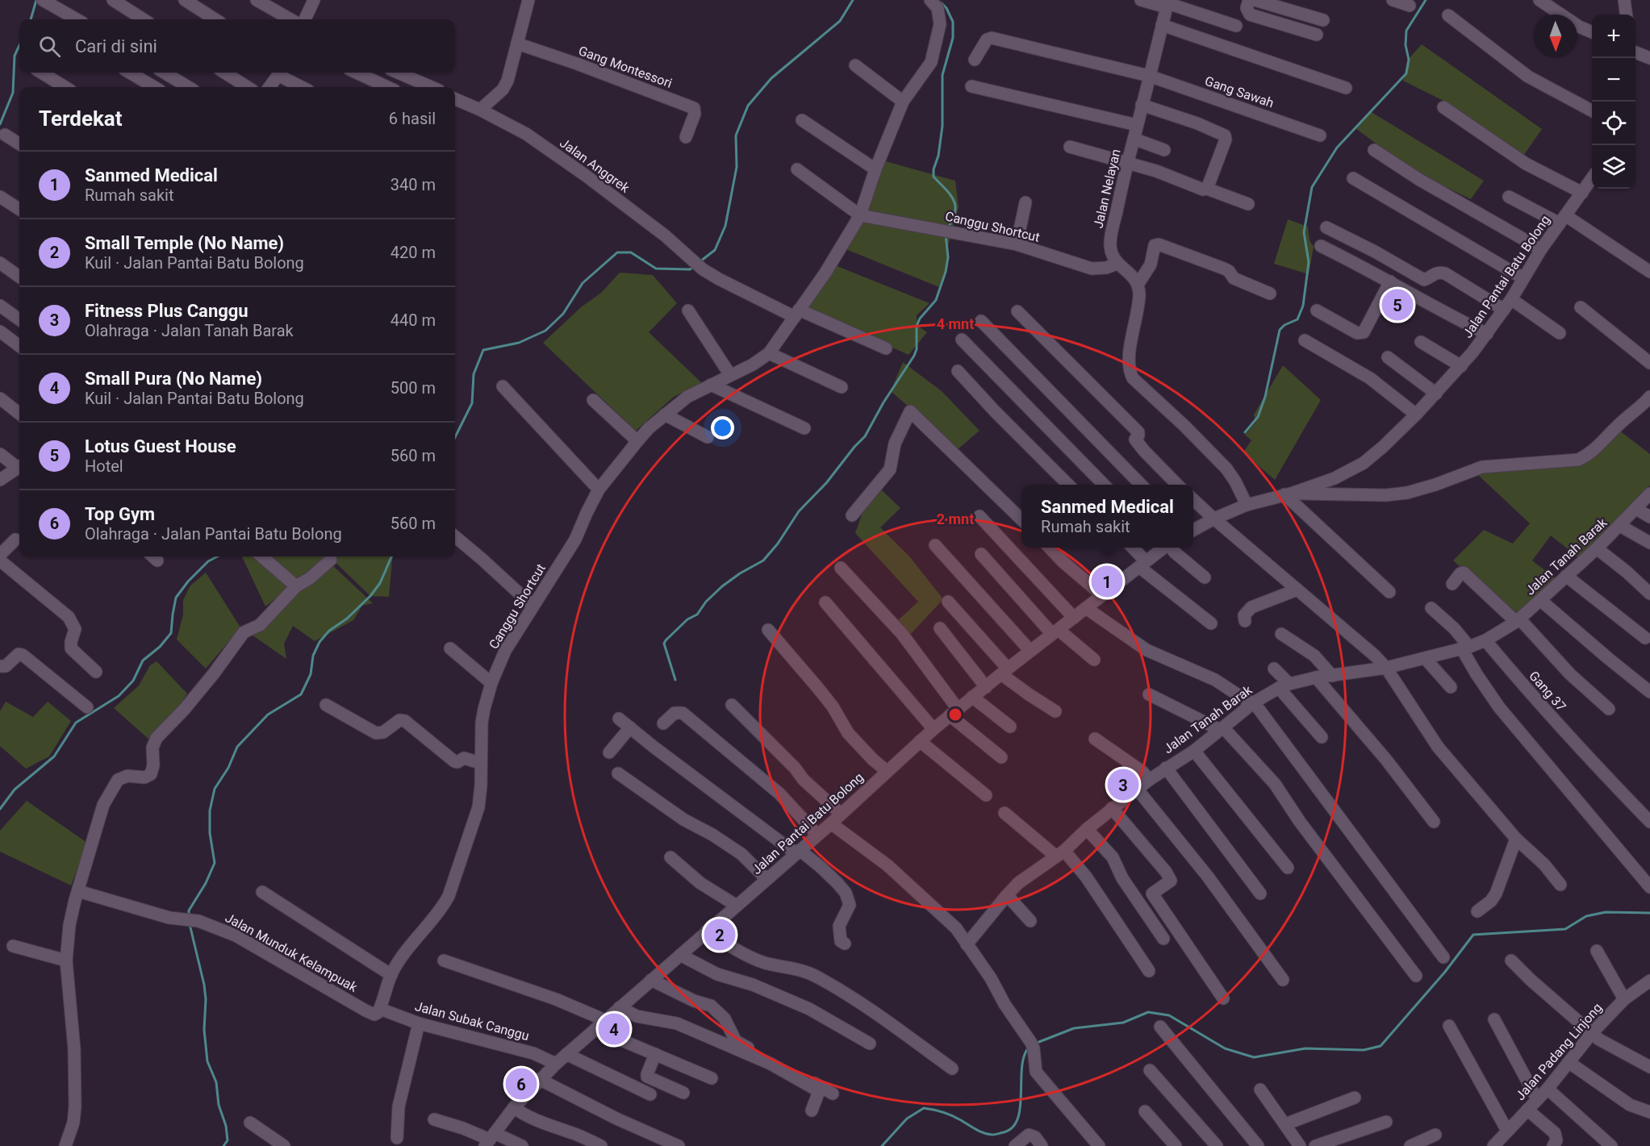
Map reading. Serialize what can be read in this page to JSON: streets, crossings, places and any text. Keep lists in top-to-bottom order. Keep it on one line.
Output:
{"streets":{"street":["Gang Montessori","Gang Sawah","Jalan Anggrek","Jalan Nelayan","Canggu Shortcut","Jalan Pantai Batu Bolong","Jalan Tanah Barak","Gang 37","Jalan Munduk Kelampuak","Jalan Subak Canggu","Jalan Padang Linjong"]},"crossings":[["Gang Sawah","Jalan Nelayan"],["Jalan Anggrek","Canggu Shortcut"],["Jalan Nelayan","Canggu Shortcut"],["Canggu Shortcut","Jalan Munduk Kelampuak"],["Canggu Shortcut","Jalan Subak Canggu"],["Jalan Pantai Batu Bolong","Jalan Subak Canggu"],["Jalan Tanah Barak","Gang 37"],["Jalan Munduk Kelampuak","Jalan Subak Canggu"]],"north":"bottom","page":{"map_buttons":["+","−"],"search":"Cari di sini","heading":["Terdekat","6 hasil"],"list":[{"mark":"1","name":"Sanmed Medical","note":"Rumah sakit","value":"340 m"},{"mark":"2","name":"Small Temple (No Name)","note":"Kuil · Jalan Pantai Batu Bolong","value":"420 m"},{"mark":"3","name":"Fitness Plus Canggu","note":"Olahraga · Jalan Tanah Barak","value":"440 m"},{"mark":"4","name":"Small Pura (No Name)","note":"Kuil · Jalan Pantai Batu Bolong","value":"500 m"},{"mark":"5","name":"Lotus Guest House","note":"Hotel","value":"560 m"},{"mark":"6","name":"Top Gym","note":"Olahraga · Jalan Pantai Batu Bolong","value":"560 m"}],"pins":["5","1","3","2","4","6"],"popup":["Sanmed Medical","Rumah sakit"]},"rings":["4 mnt","2 mnt"]}
